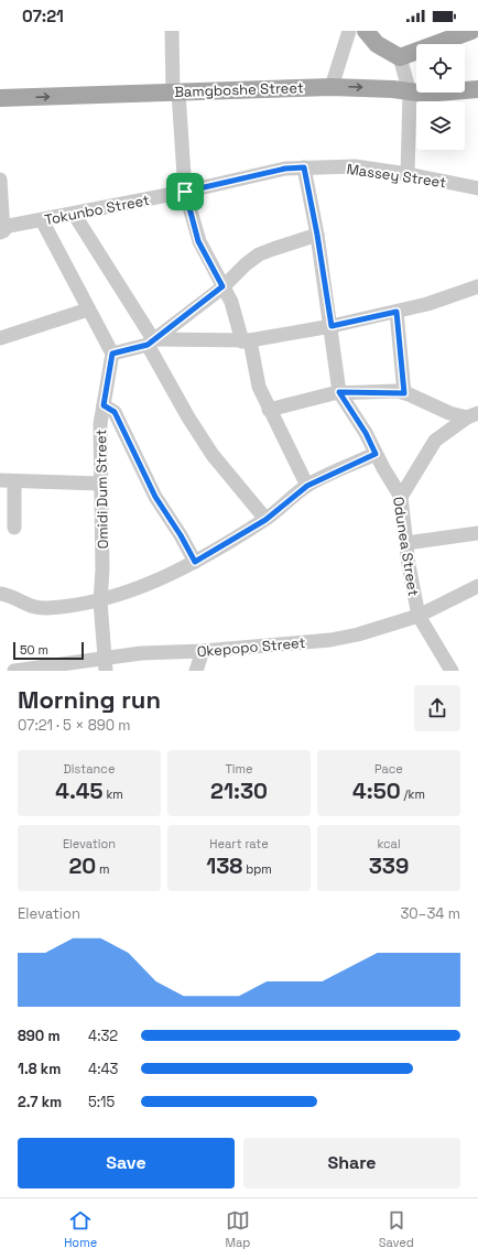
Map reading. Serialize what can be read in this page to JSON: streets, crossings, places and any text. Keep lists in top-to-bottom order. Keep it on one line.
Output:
{"streets":{"main road":["Bamgboshe Street"],"street":["Massey Street","Tokunbo Street","Omidi Dum Street","Odunea Street","Okepopo Street"]},"crossings":[["Massey Street","Tokunbo Street"],["Massey Street","Odunea Street"],["Omidi Dum Street","Okepopo Street"],["Odunea Street","Okepopo Street"]],"one_way":["Bamgboshe Street"],"scale_bar":"50 m","page":{"status":"07:21","scale":"50 m","heading":["Morning run","07:21 · 5 × 890 m"],"stats":[["Distance","4.45 km"],["Time","21:30"],["Pace","4:50 /km"],["Elevation","20 m"],["Heart rate","138 bpm"],["kcal","339"]],"chart":["Elevation","30–34 m"],"list":[{"name":"890 m","note":"4:32"},{"name":"1.8 km","note":"4:43"},{"name":"2.7 km","note":"5:15"}],"buttons":["Save","Share"],"tabs":["Home","Map","Saved"]}}
